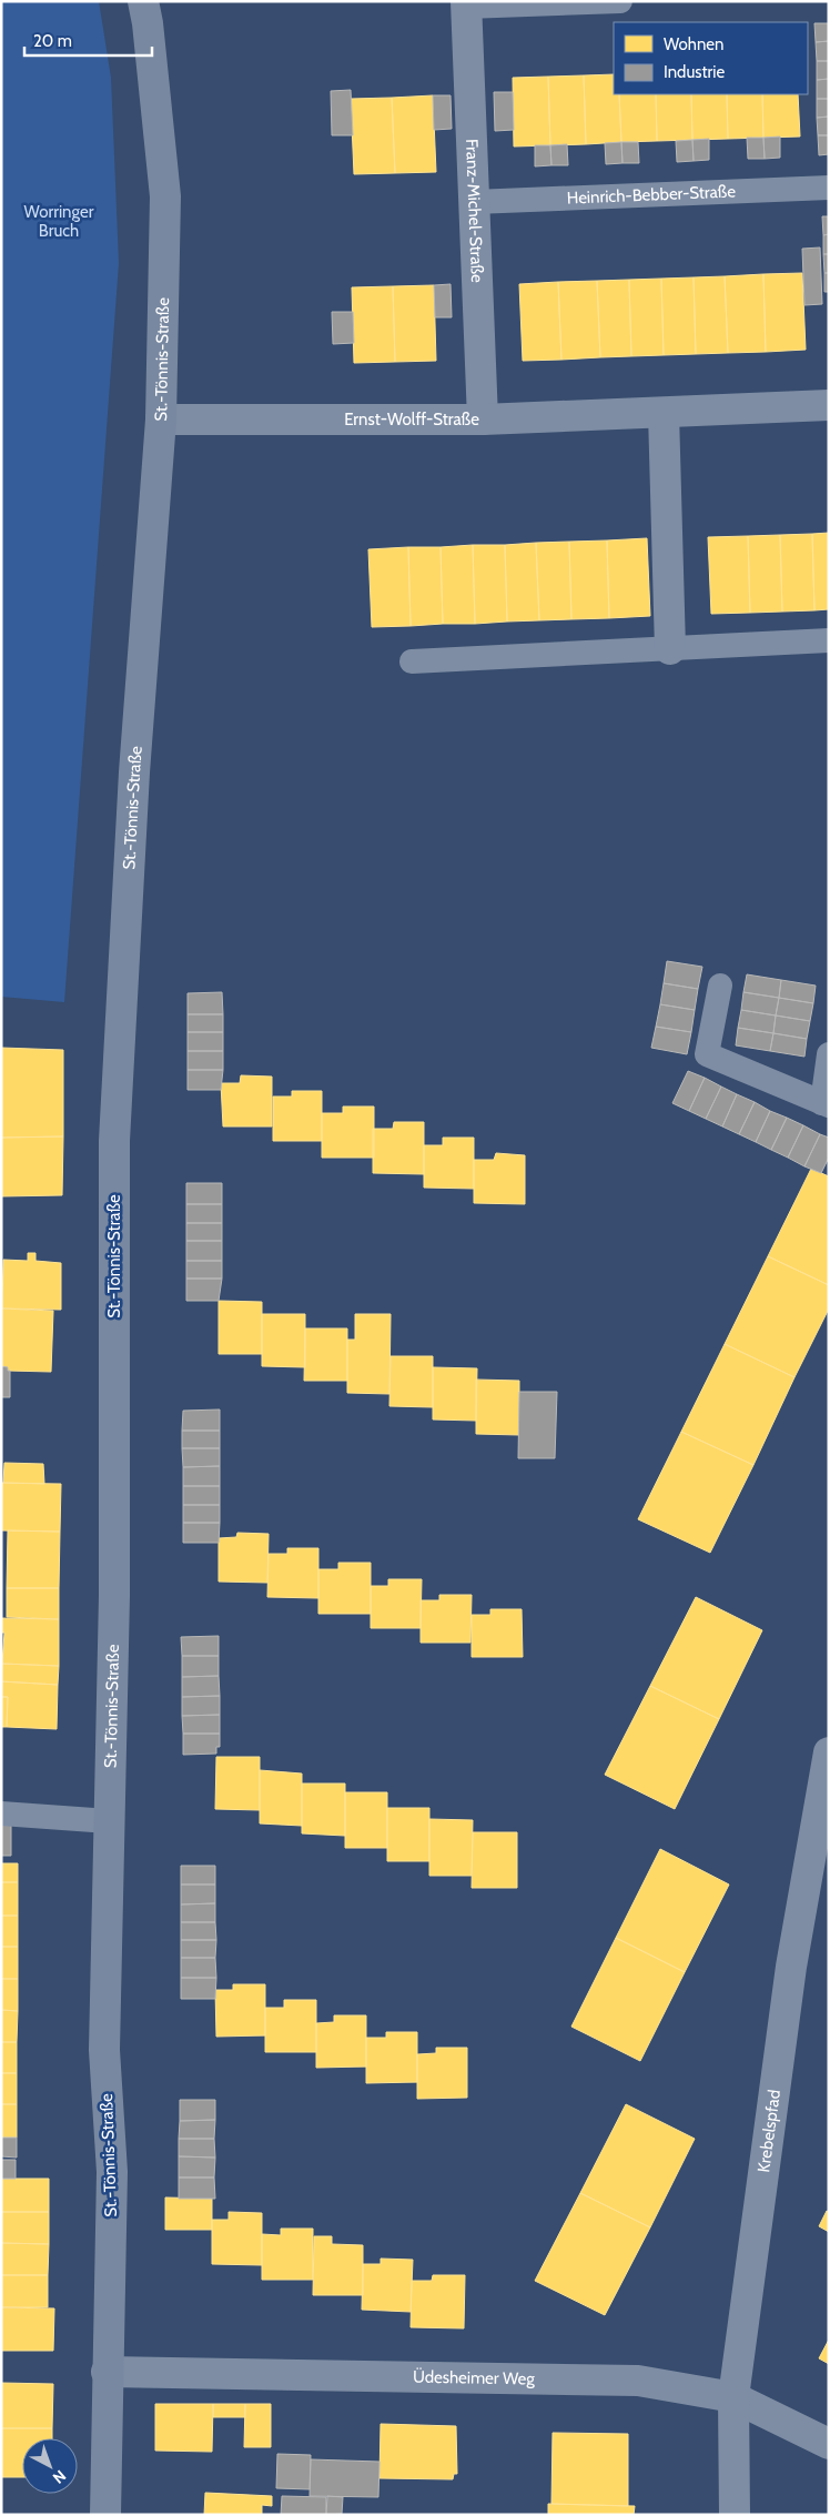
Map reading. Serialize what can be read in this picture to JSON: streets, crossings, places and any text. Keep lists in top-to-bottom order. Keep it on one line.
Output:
{"streets":{"main road":["St.-Tönnis-Straße"],"street":["Franz-Michel-Straße","Ernst-Wolff-Straße","Krebelspfad","Üdesheimer Weg"],"lane":["Heinrich-Bebber-Straße"]},"crossings":[["Heinrich-Bebber-Straße","Franz-Michel-Straße"],["Franz-Michel-Straße","Ernst-Wolff-Straße"],["St.-Tönnis-Straße","Ernst-Wolff-Straße"],["St.-Tönnis-Straße","Üdesheimer Weg"],["Krebelspfad","Üdesheimer Weg"]],"parks":["Worringer Bruch"],"legend":["Wohnen","Industrie"],"scale_bar":"20 m","north":"bottom right"}
